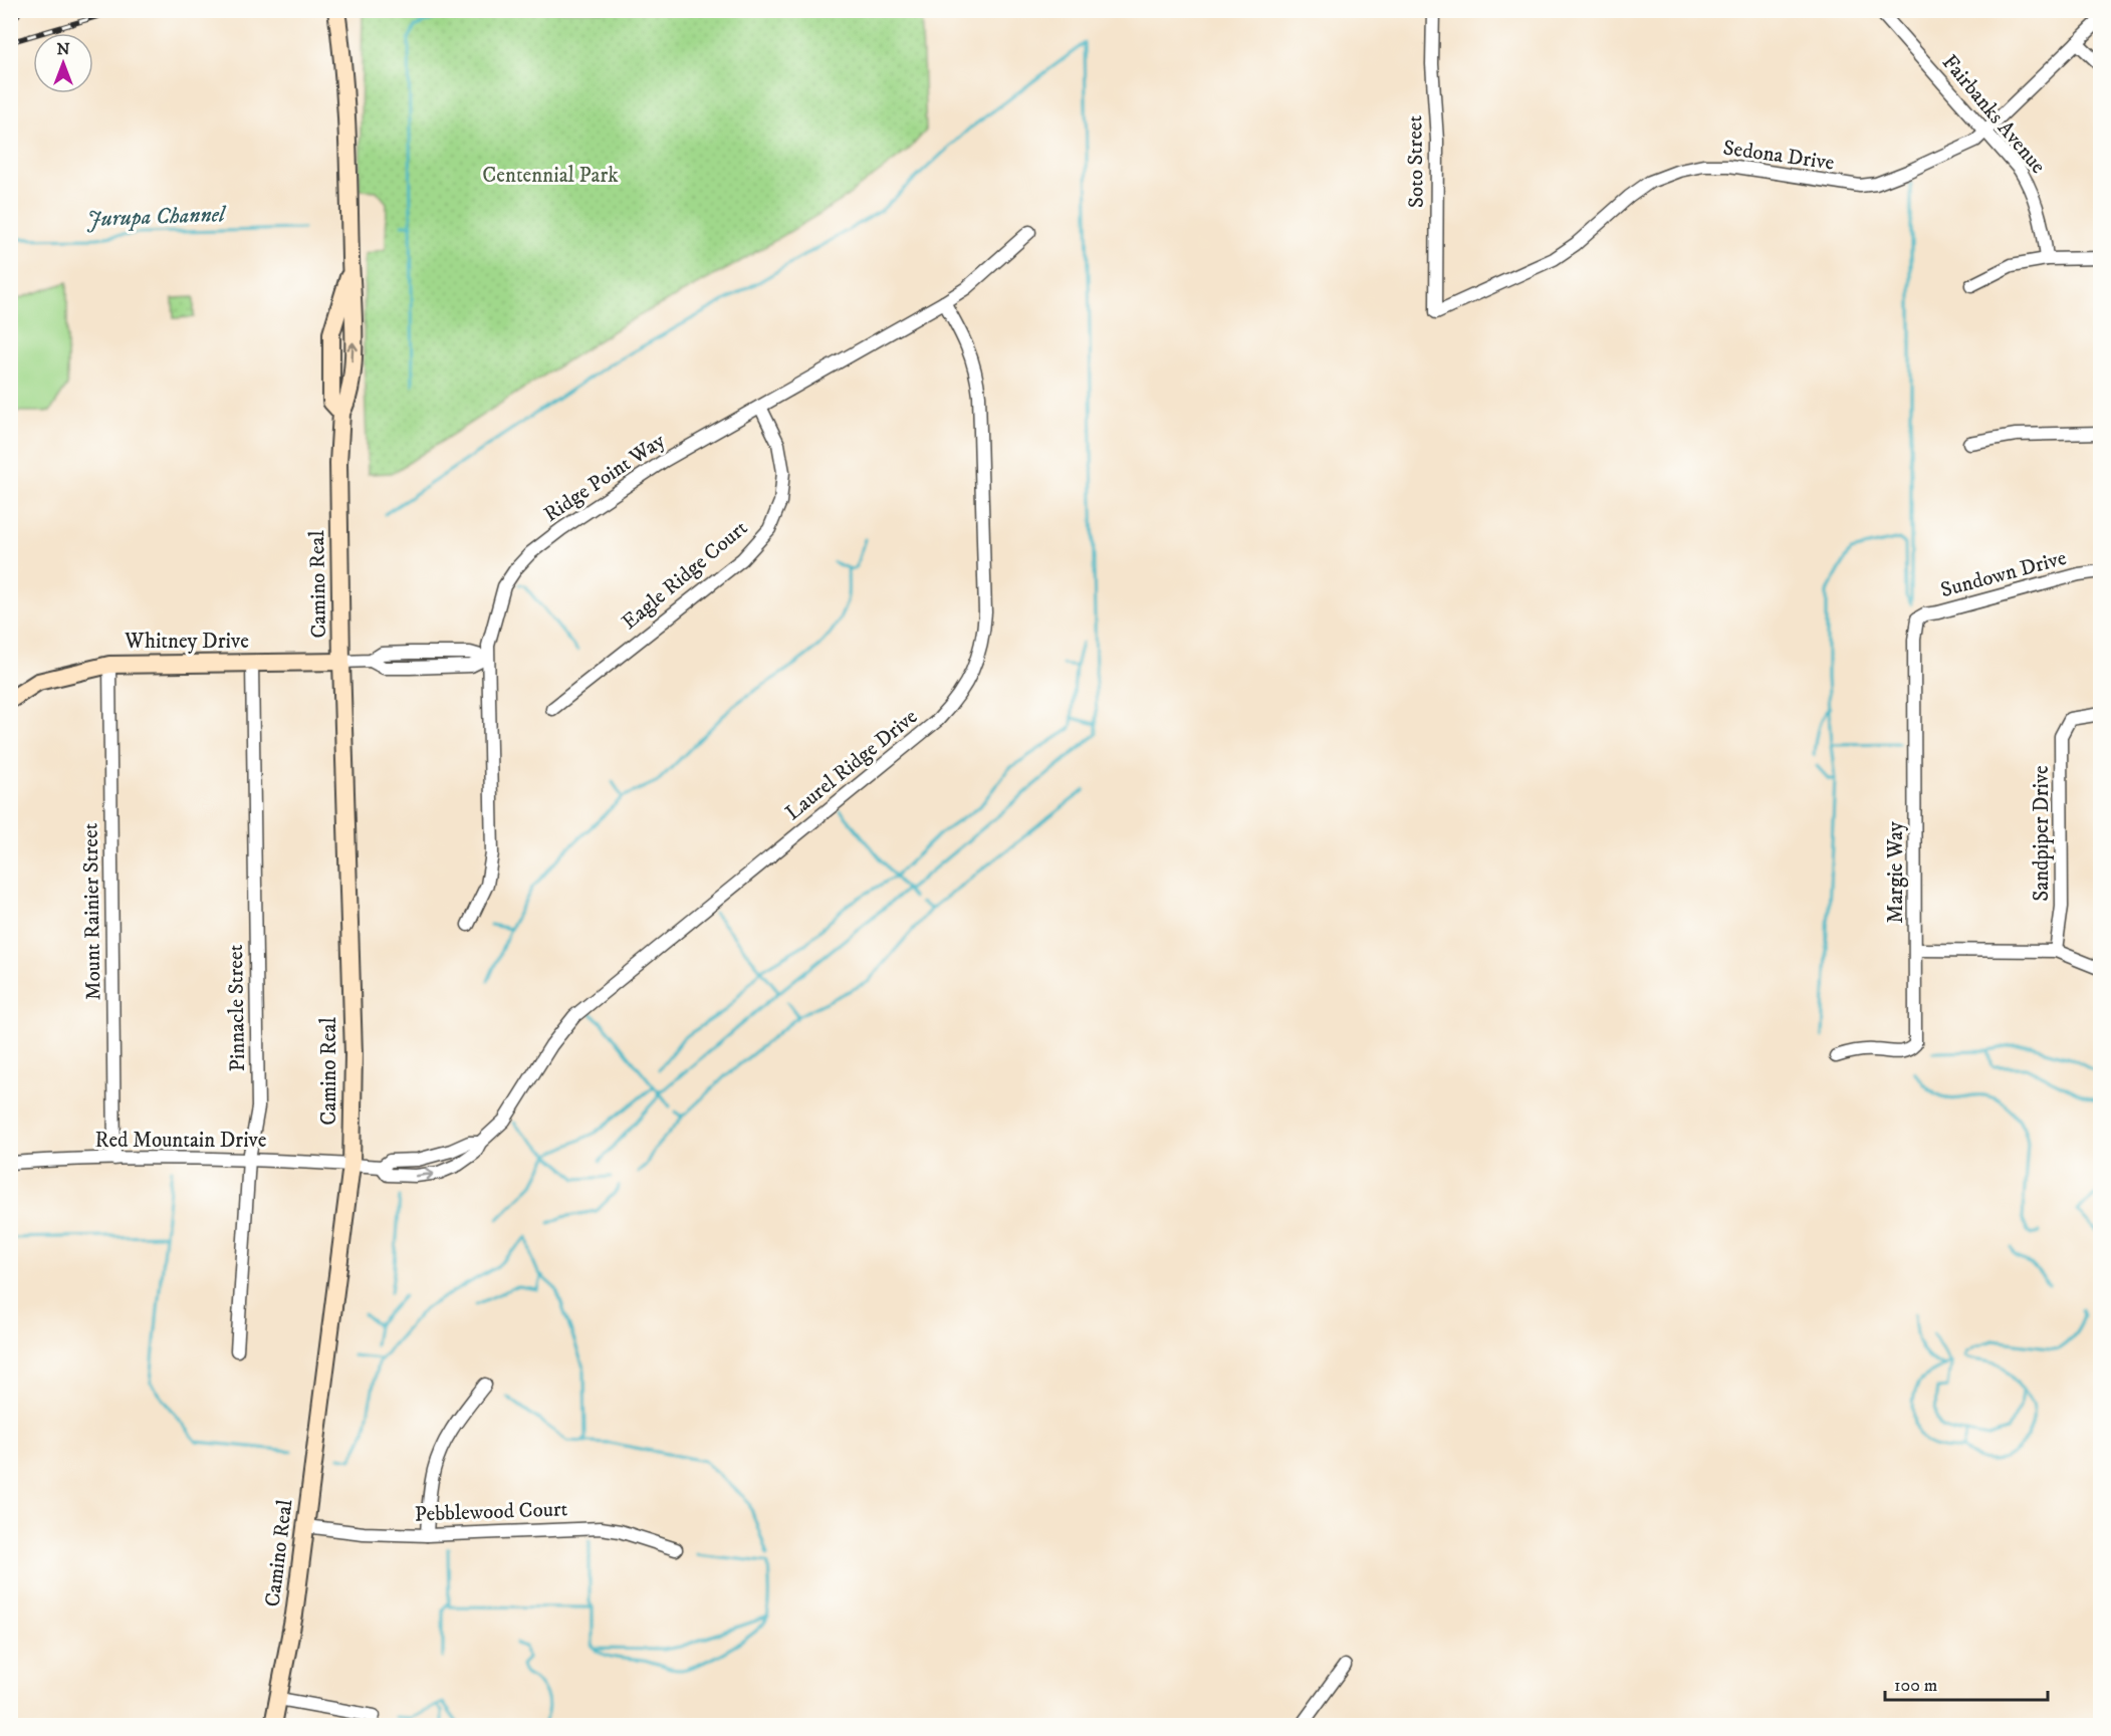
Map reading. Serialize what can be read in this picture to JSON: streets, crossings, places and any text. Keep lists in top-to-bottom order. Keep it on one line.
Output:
{"streets":{"main road":["Camino Real","Whitney Drive"],"street":["Fairbanks Avenue","Sedona Drive","Soto Street","Ridge Point Way","Sundown Drive","Eagle Ridge Court","Laurel Ridge Drive","Sandpiper Drive","Margie Way","Mount Rainier Street","Pinnacle Street","Red Mountain Drive","Pebblewood Court"]},"crossings":[["Fairbanks Avenue","Sedona Drive"],["Sedona Drive","Soto Street"],["Ridge Point Way","Eagle Ridge Court"],["Ridge Point Way","Whitney Drive"],["Ridge Point Way","Laurel Ridge Drive"],["Sundown Drive","Margie Way"],["Camino Real","Whitney Drive"],["Camino Real","Laurel Ridge Drive"],["Camino Real","Red Mountain Drive"],["Camino Real","Pebblewood Court"],["Whitney Drive","Mount Rainier Street"],["Whitney Drive","Pinnacle Street"],["Laurel Ridge Drive","Red Mountain Drive"],["Mount Rainier Street","Red Mountain Drive"],["Pinnacle Street","Red Mountain Drive"]],"water":["Jurupa Channel"],"parks":["Centennial Park"],"scale_bar":"100 m","north":"top"}
